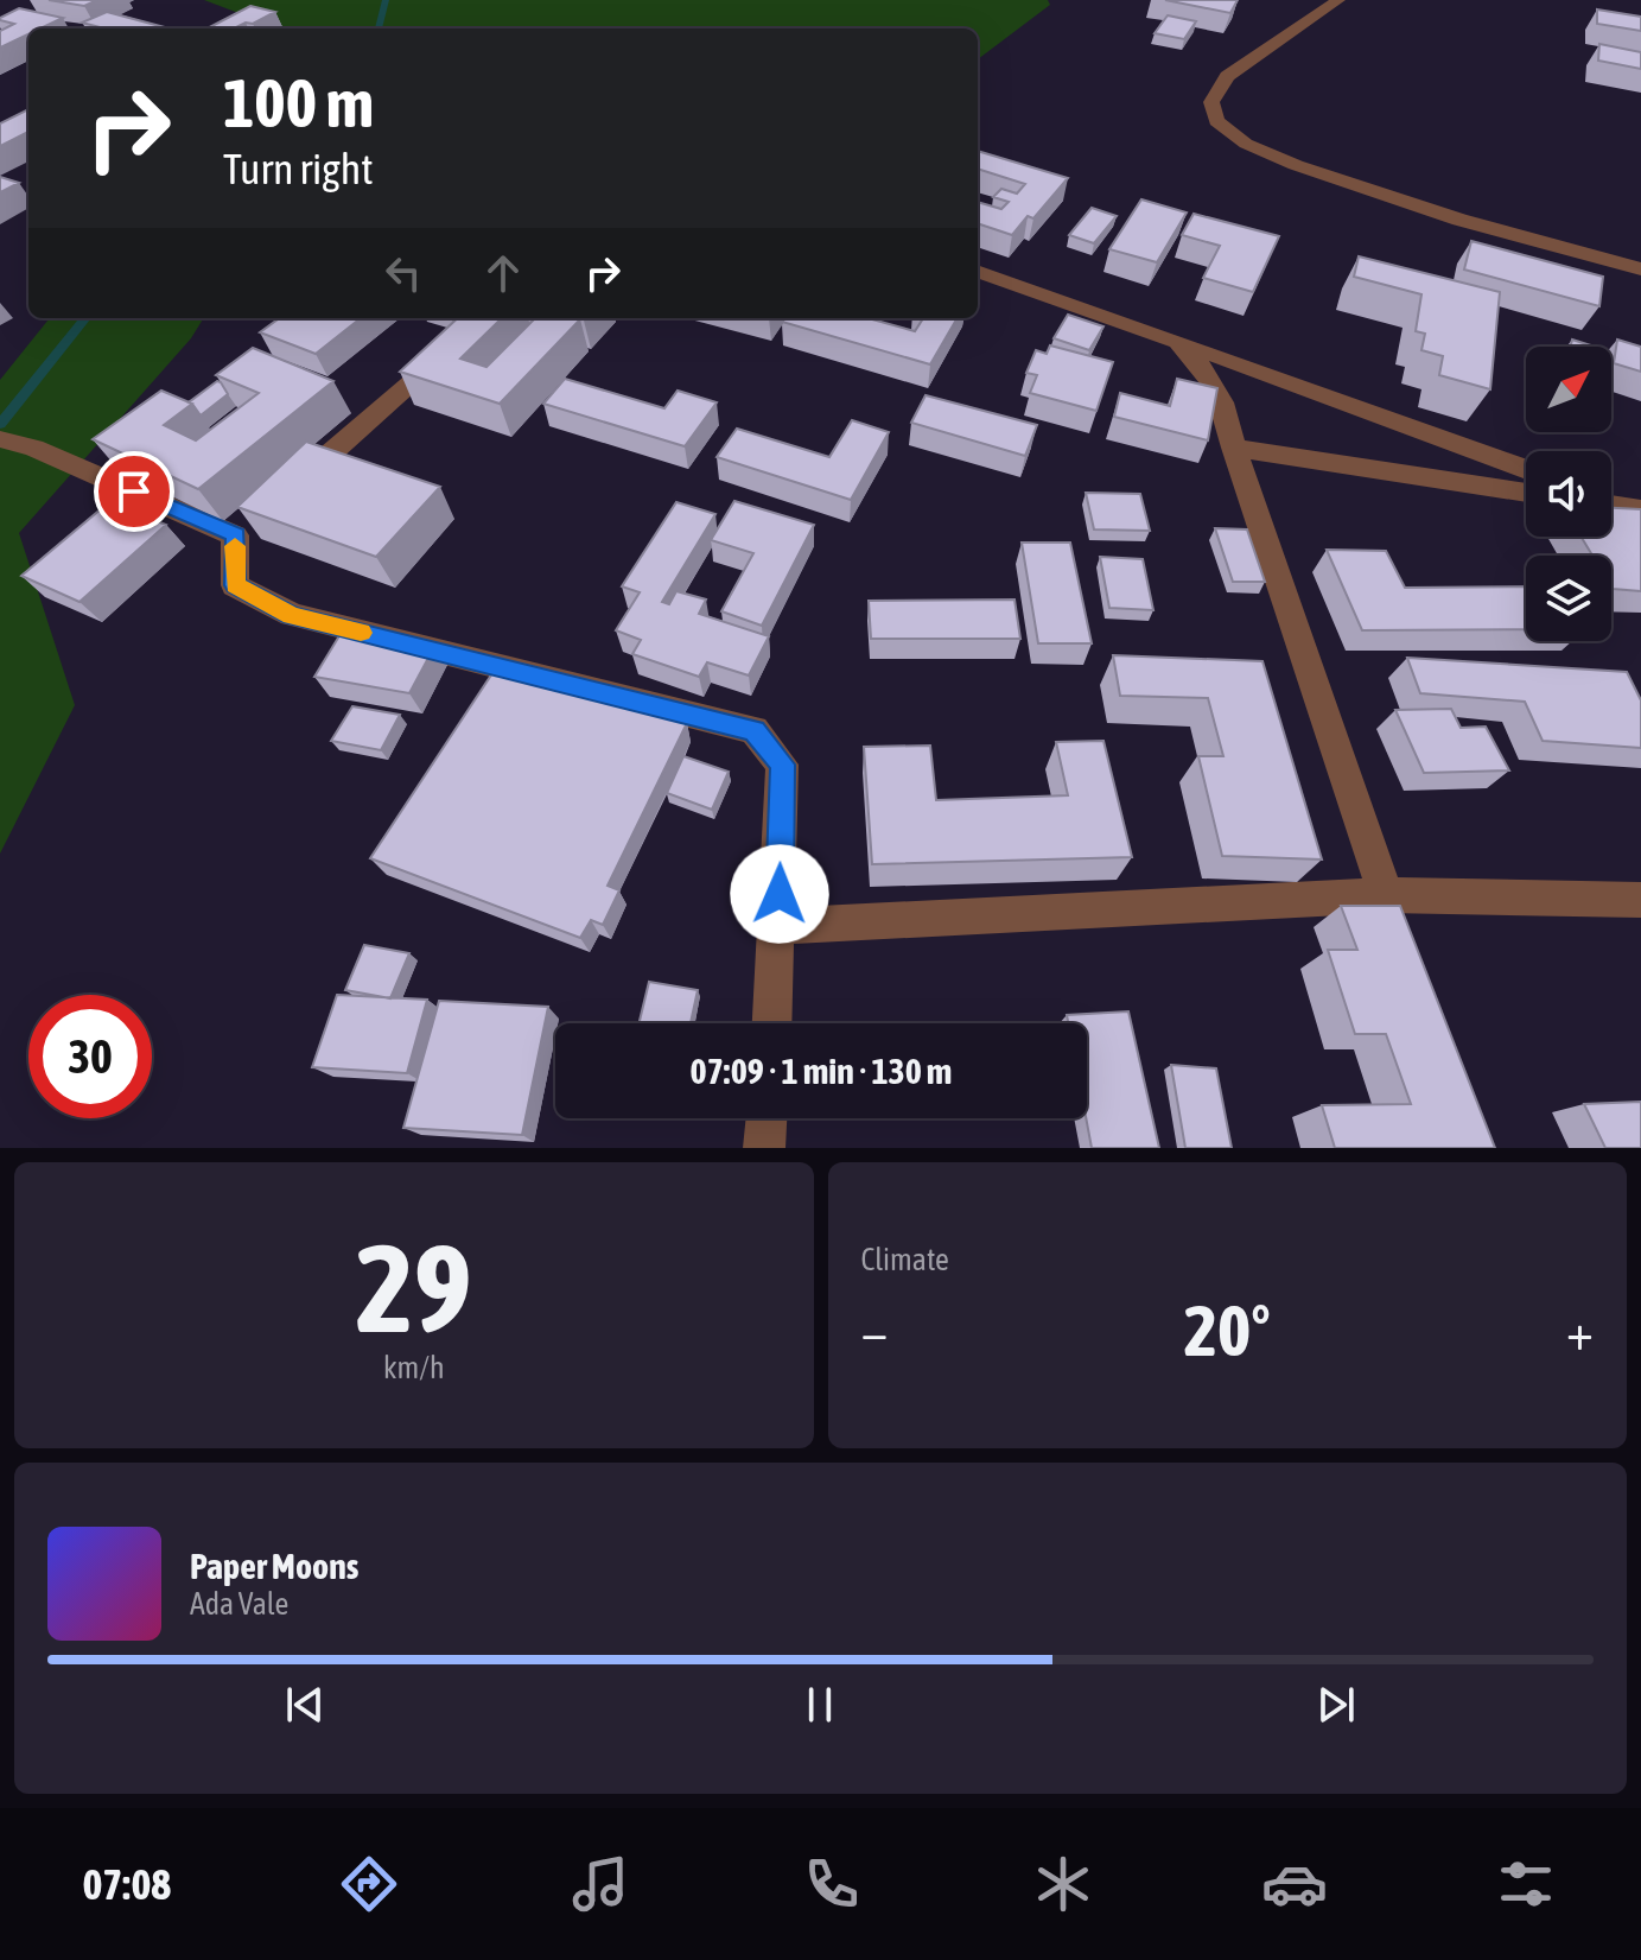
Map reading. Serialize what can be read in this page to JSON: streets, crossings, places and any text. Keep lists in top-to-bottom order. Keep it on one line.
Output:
{"north":"top right","page":{"turn":["100 m","Turn right"],"limit":"30","trip":"07:09 · 1 min · 130 m","tile":[["29","km/h"],"Climate"],"heat":["−","20°","+"],"song":["Paper Moons","Ada Vale"],"tabs":"07:08"}}
